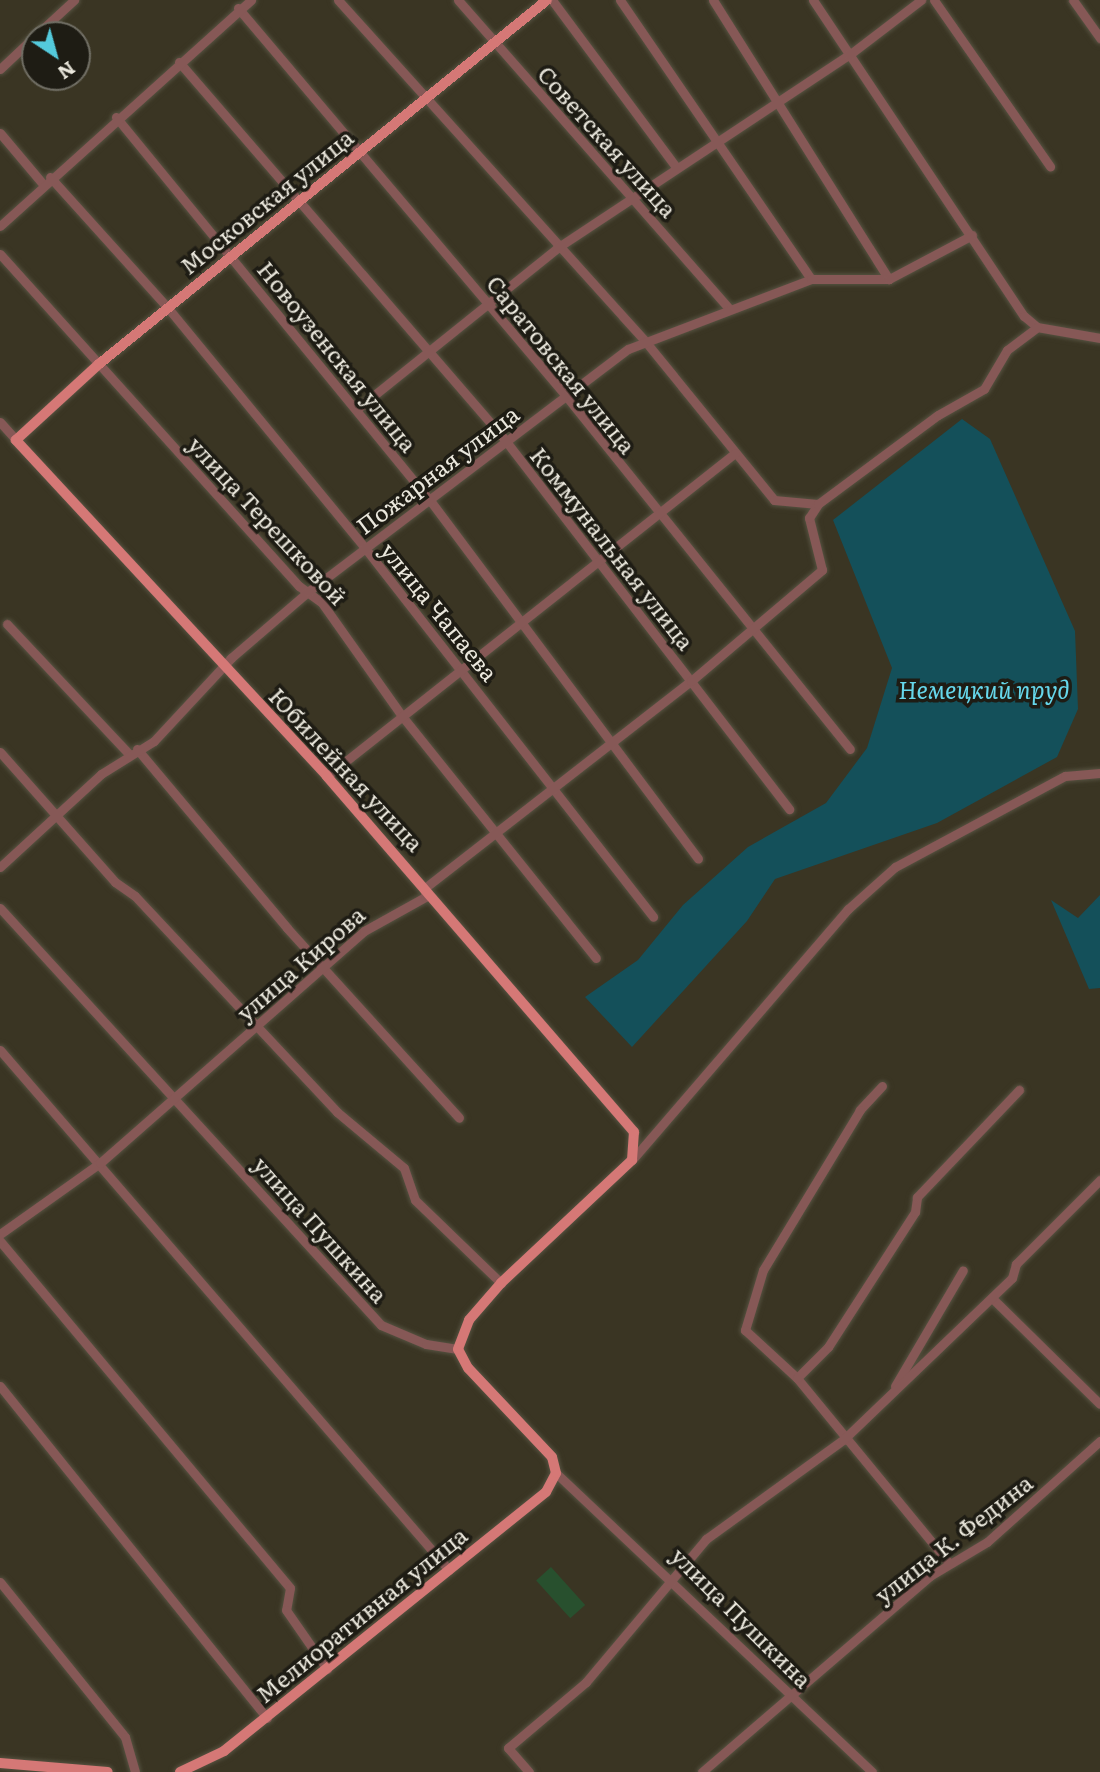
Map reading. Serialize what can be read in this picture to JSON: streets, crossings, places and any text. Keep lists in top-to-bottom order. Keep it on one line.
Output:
{"streets":{"main road":["Московская улица","Юбилейная улица","улица Пушкина","Мелиоративная улица"],"street":["Советская улица","Новоузенская улица","Саратовская улица","Пожарная улица","улица Терешковой","Коммунальная улица","улица Чапаева","улица Кирова","улица К. Федина"]},"crossings":[["Советская улица","Московская улица"],["Советская улица","Пожарная улица"],["Московская улица","Новоузенская улица"],["Московская улица","Саратовская улица"],["Московская улица","улица Терешковой"],["Московская улица","Коммунальная улица"],["Московская улица","улица Чапаева"],["Московская улица","Юбилейная улица"],["Новоузенская улица","Пожарная улица"],["Новоузенская улица","улица Кирова"],["Саратовская улица","Пожарная улица"],["Саратовская улица","улица Кирова"],["Пожарная улица","улица Терешковой"],["Пожарная улица","Коммунальная улица"],["Пожарная улица","улица Чапаева"],["Пожарная улица","Юбилейная улица"],["улица Терешковой","улица Кирова"],["Коммунальная улица","улица Кирова"],["улица Чапаева","улица Кирова"],["Юбилейная улица","улица Кирова"],["улица Кирова","улица Пушкина"],["улица Пушкина","улица К. Федина"],["улица Пушкина","Мелиоративная улица"]],"water":["Немецкий пруд"],"north":"bottom right"}
